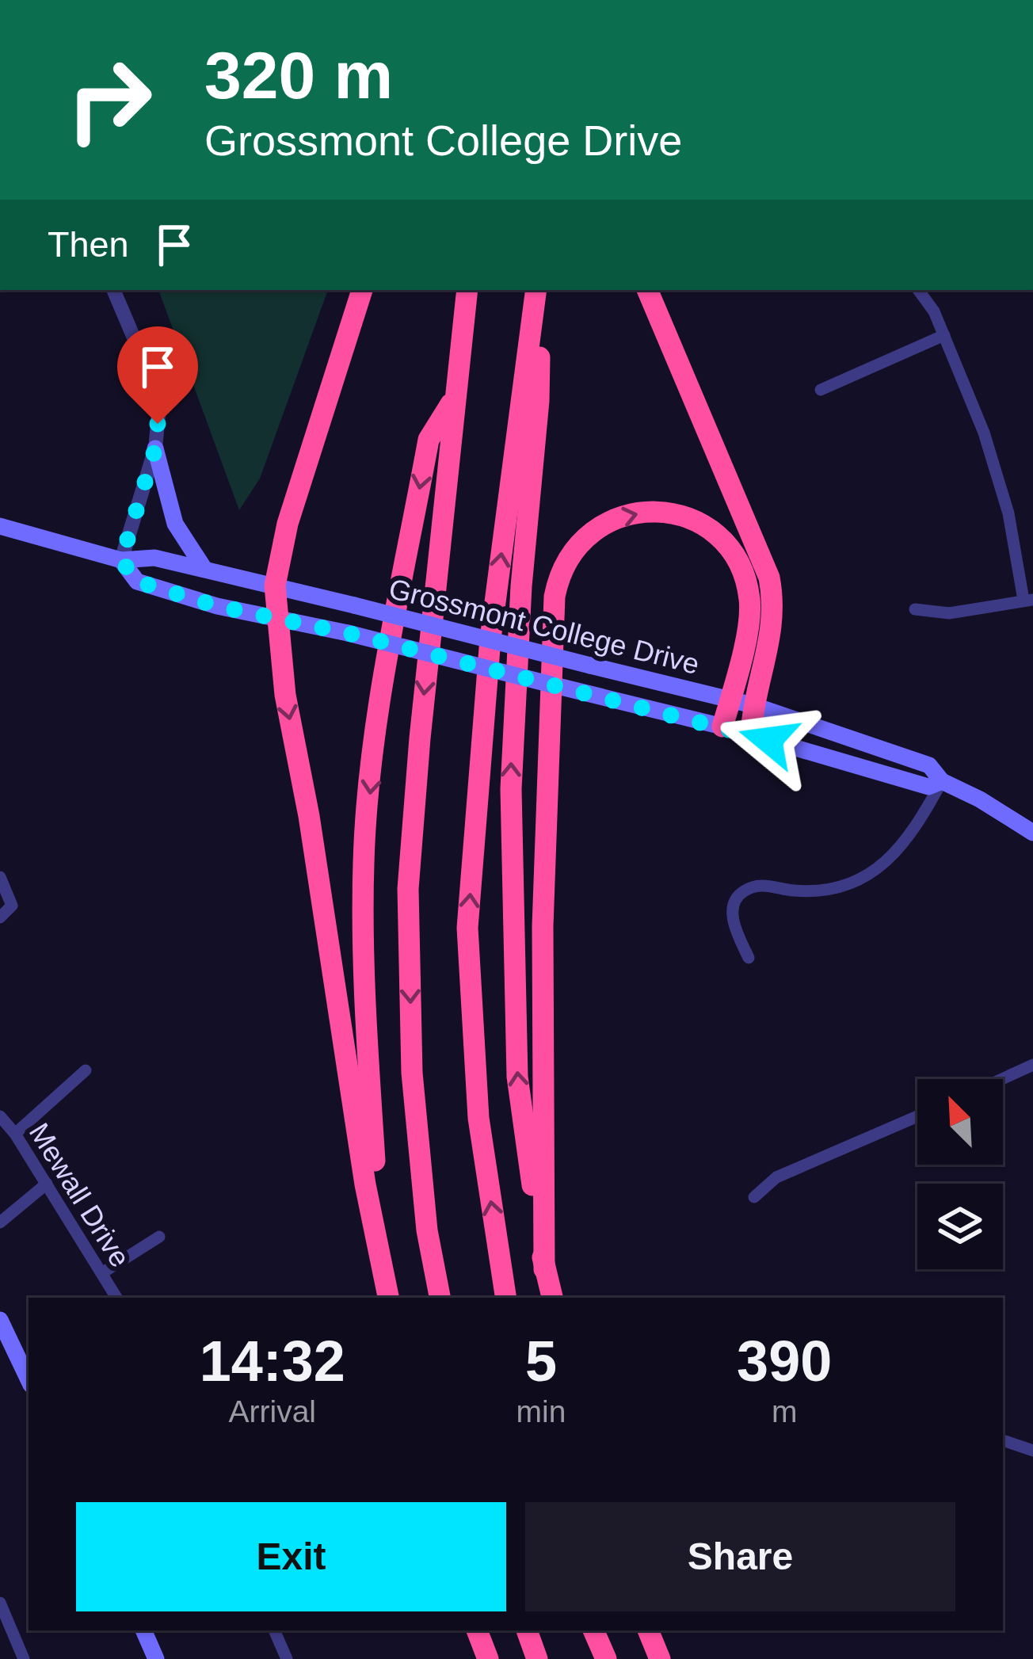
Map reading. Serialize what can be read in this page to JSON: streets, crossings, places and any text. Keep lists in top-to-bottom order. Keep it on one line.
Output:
{"streets":{"main road":["Grossmont College Drive"],"street":["Mewall Drive"]},"north":"top left","page":{"turn":["320 m","Grossmont College Drive"],"then":"Then","eta":["14:32","Arrival","5","min","390","m"],"buttons":["Exit","Share"]}}
